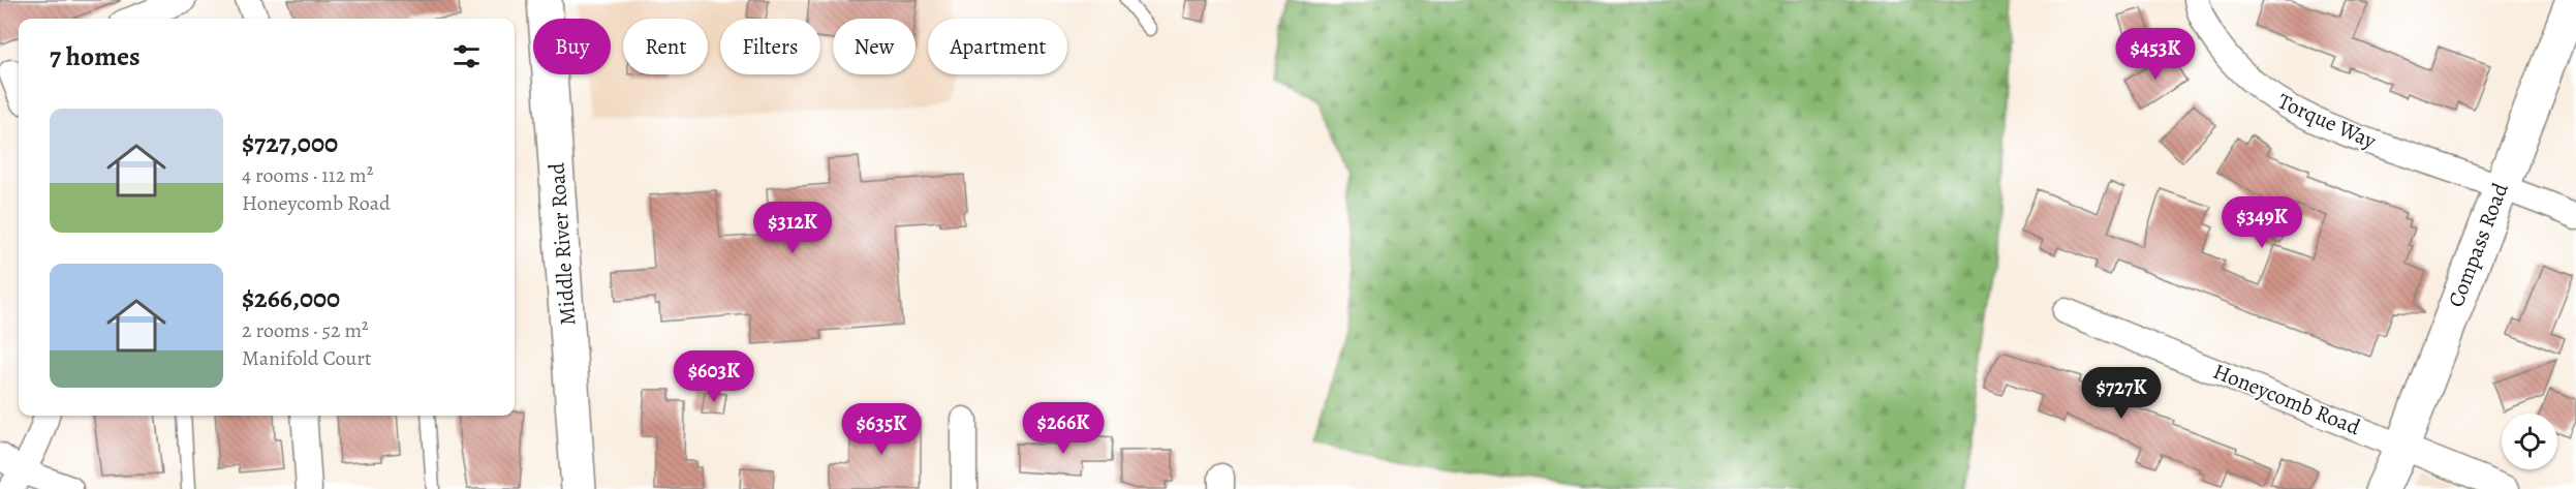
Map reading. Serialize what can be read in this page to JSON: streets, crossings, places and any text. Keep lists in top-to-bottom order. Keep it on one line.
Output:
{"streets":{"street":["Torque Way","Middle River Road","Compass Road","Honeycomb Road"]},"crossings":[["Torque Way","Compass Road"],["Compass Road","Honeycomb Road"]],"page":{"chip":["Buy","Rent","Filters","New","Apartment"],"heading":"7 homes","price":["$453K","$349K","$312K","$603K","$727K","$266K","$635K"],"list":[{"name":"$727,000","note":"4 rooms · 112 m² · Honeycomb Road"},{"name":"$266,000","note":"2 rooms · 52 m² · Manifold Court"}]}}
